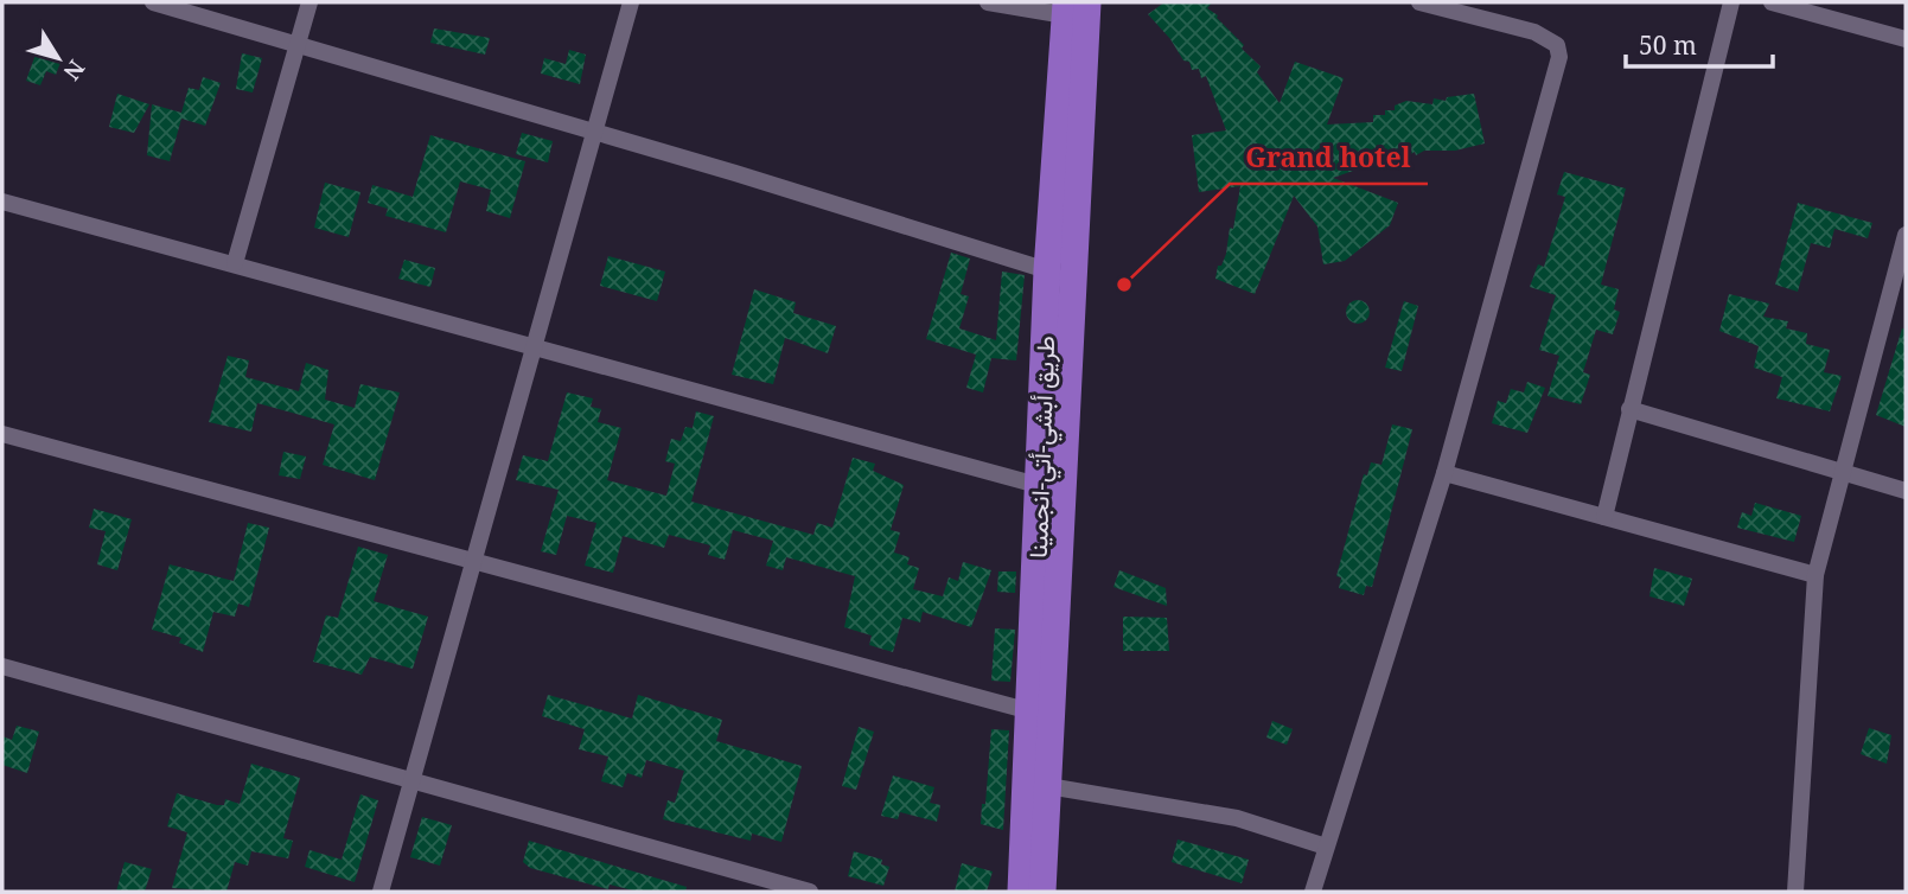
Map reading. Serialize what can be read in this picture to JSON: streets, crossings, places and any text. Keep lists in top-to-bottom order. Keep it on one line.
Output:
{"streets":{"highway":["طريق أبشي-أتي-انجمينا"]},"places":["Grand hotel"],"scale_bar":"50 m","north":"bottom right"}
